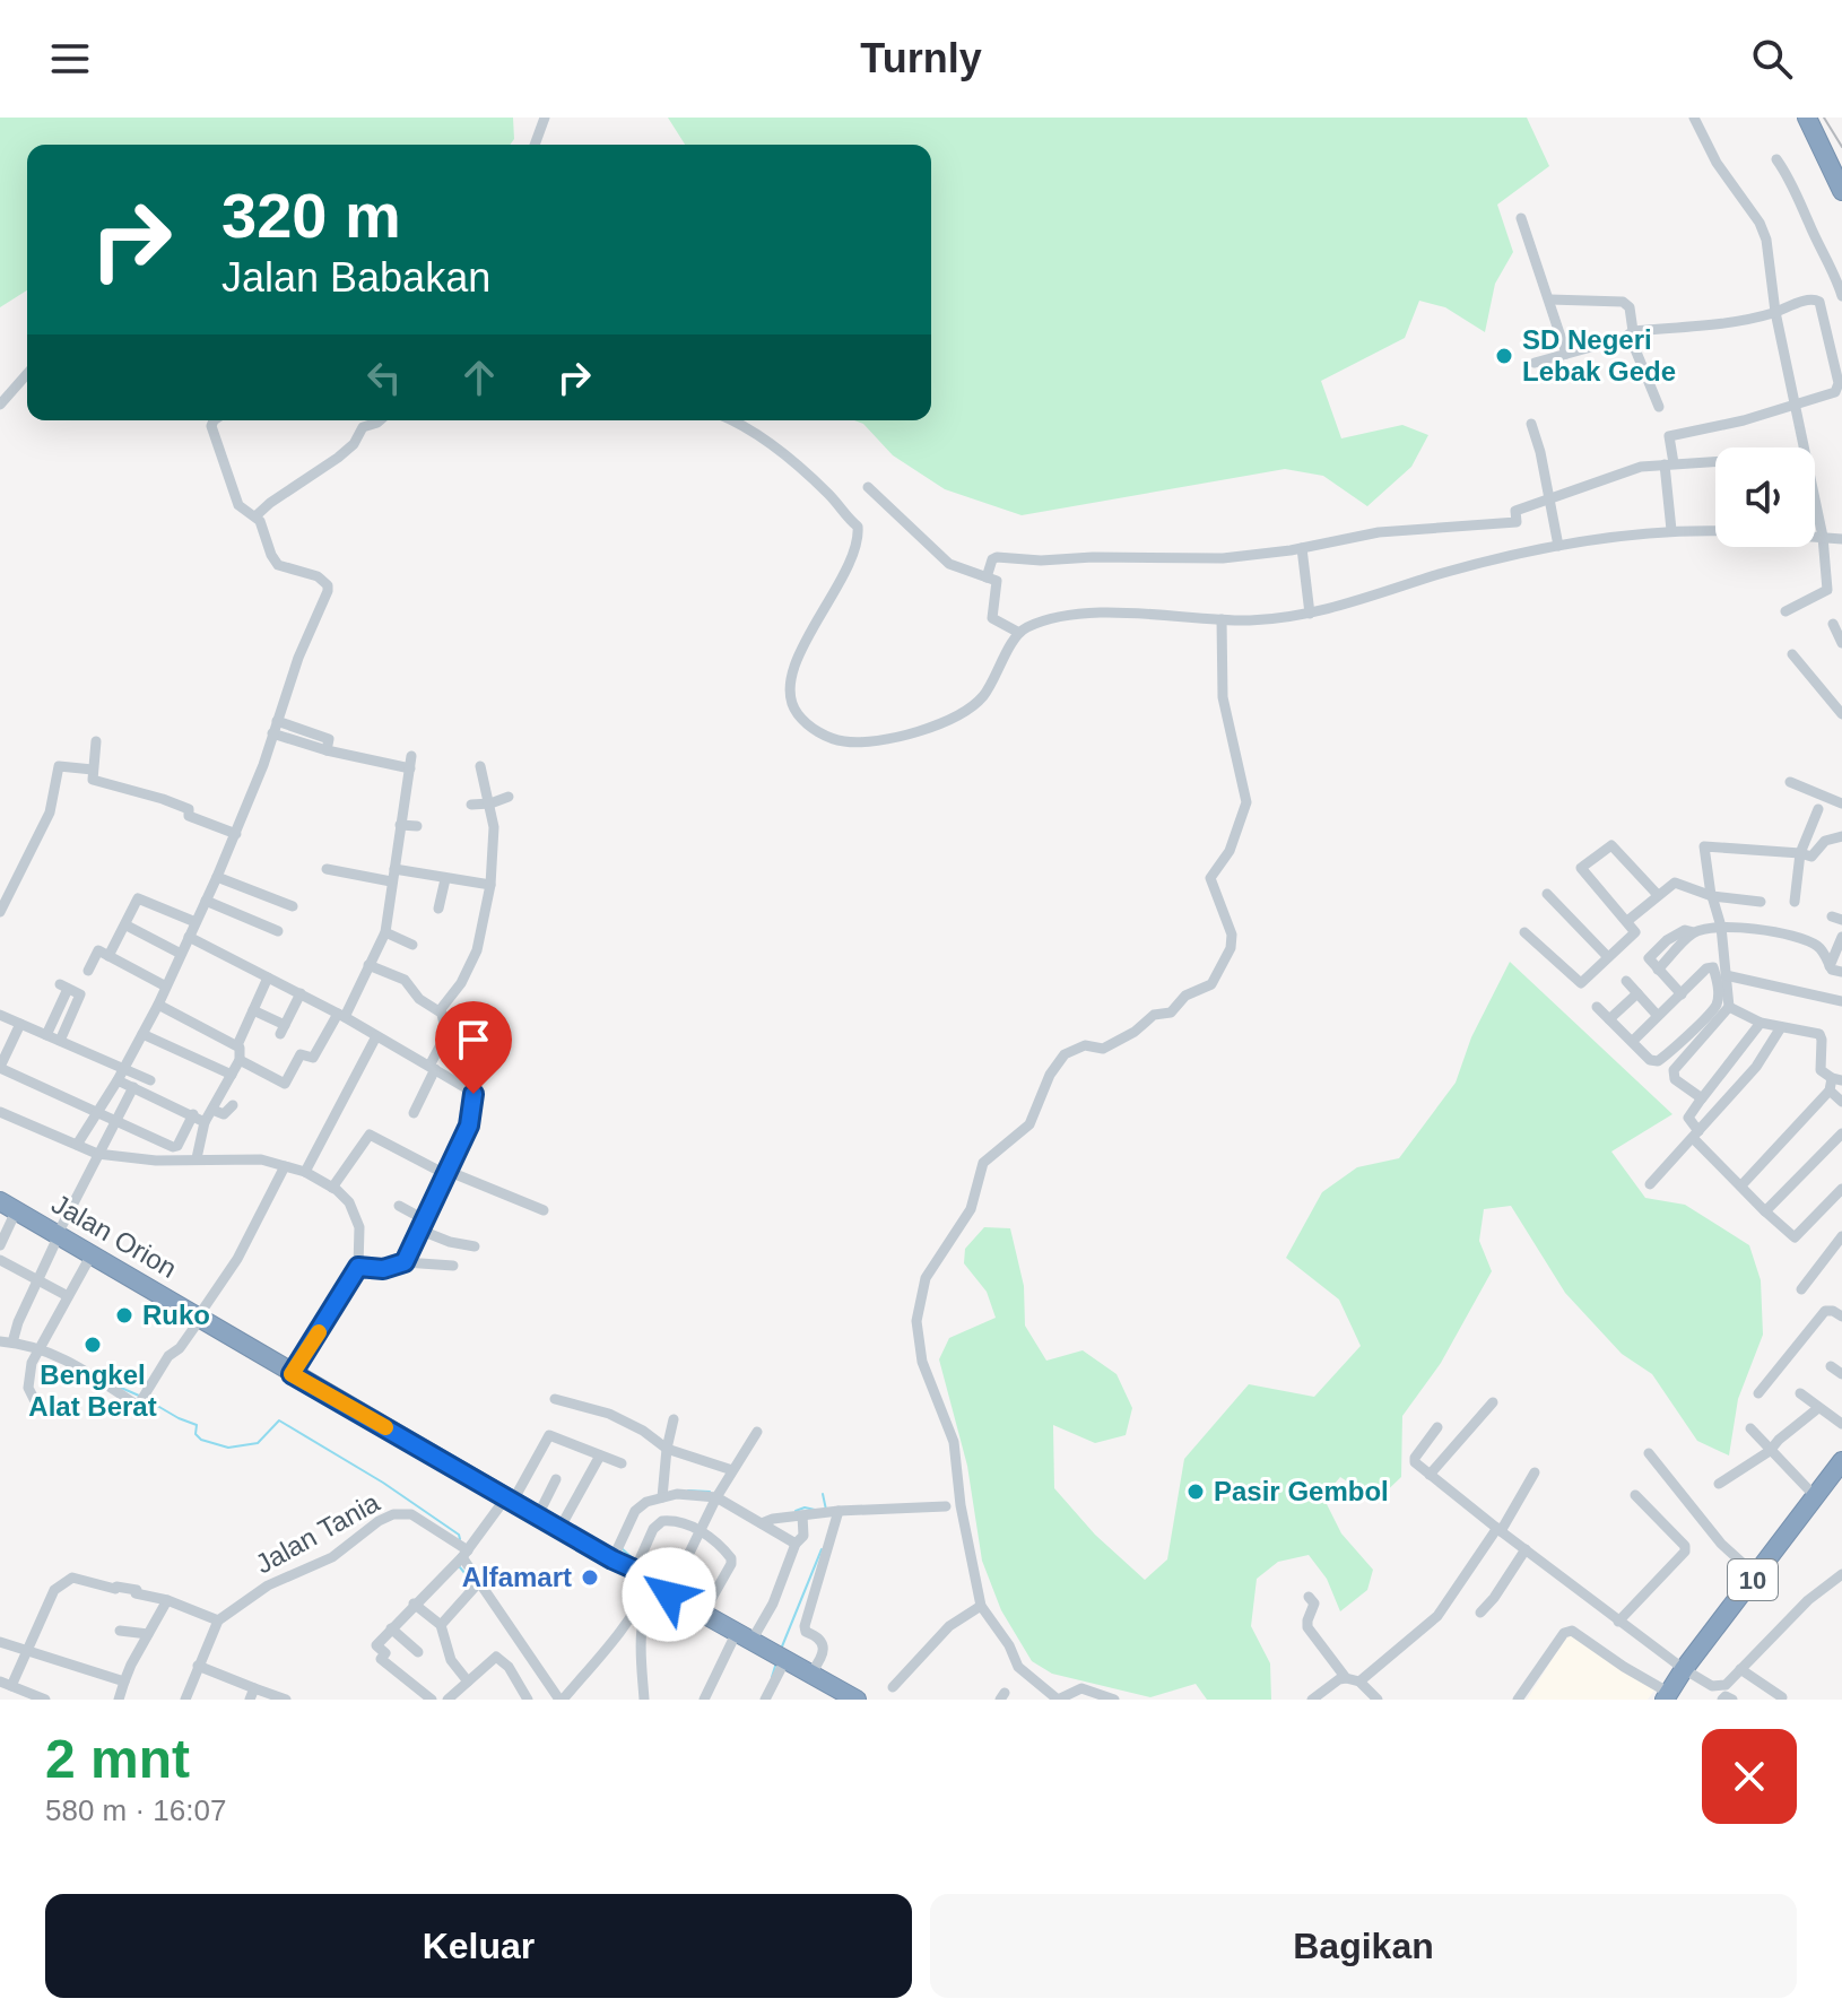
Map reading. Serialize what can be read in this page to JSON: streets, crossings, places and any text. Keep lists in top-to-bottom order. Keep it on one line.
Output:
{"streets":{"highway":["Jalan Orion","10"],"street":["Jalan Tania"]},"places":["SD Negeri Lebak Gede","Ruko","Bengkel Alat Berat","Pasir Gembol","Alfamart"],"page":{"header":"Turnly","turn":["320 m","Jalan Babakan"],"heading":["2 mnt","580 m · 16:07"],"buttons":["Keluar","Bagikan"]}}
